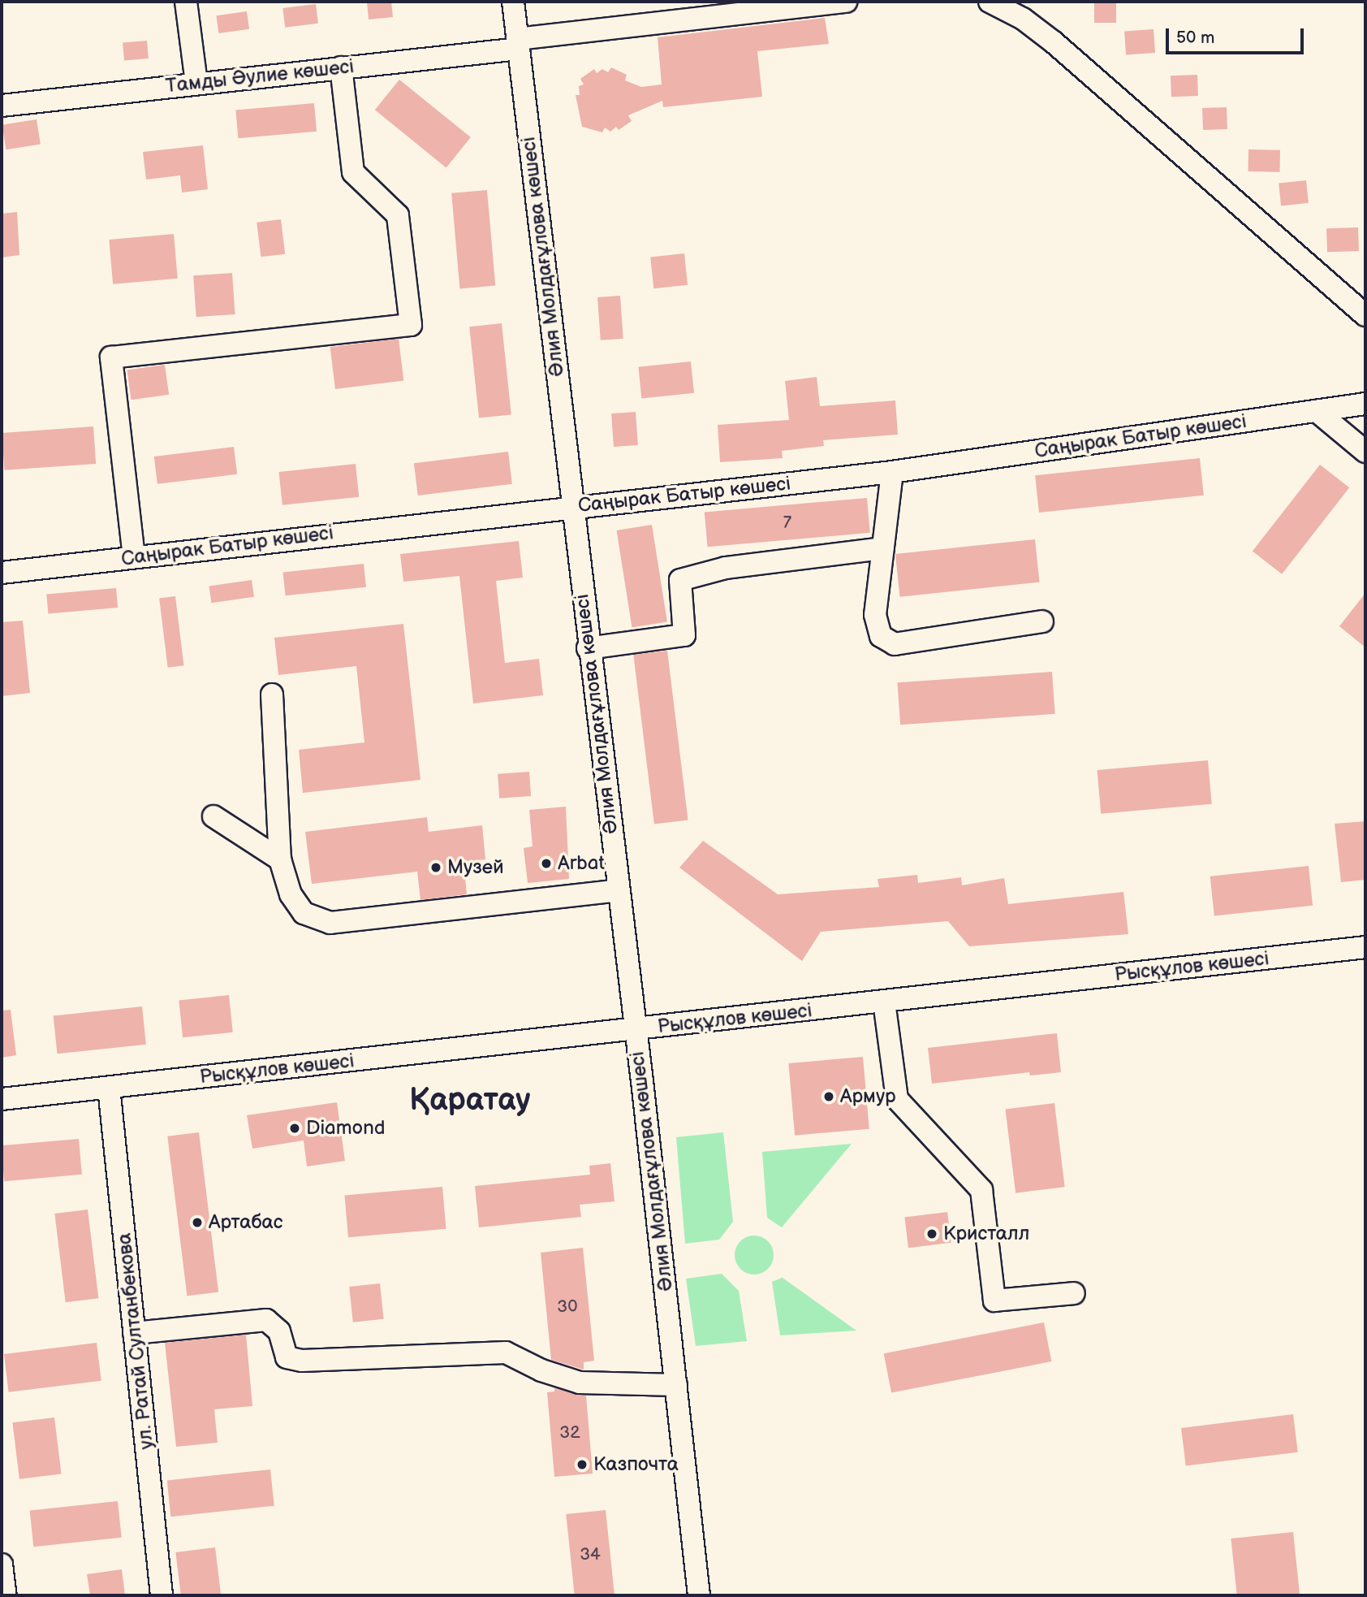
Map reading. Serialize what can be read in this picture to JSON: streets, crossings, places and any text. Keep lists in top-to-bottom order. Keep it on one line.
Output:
{"streets":{"street":["Тамды Әулие көшесі","Әлия Молдағұлова көшесі","Саңырак Батыр көшесі","Рысқұлов көшесі","ул. Ратай Султанбекова"]},"crossings":[["Тамды Әулие көшесі","Әлия Молдағұлова көшесі"],["Әлия Молдағұлова көшесі","Саңырак Батыр көшесі"],["Әлия Молдағұлова көшесі","Рысқұлов көшесі"],["Рысқұлов көшесі","ул. Ратай Султанбекова"]],"districts":["Қаратау"],"places":["Arbat","Музей","Армур","Diamond","Артабас","Кристалл","Казпочта"],"house_numbers":["7","30","32","34"],"scale_bar":"50 m"}
